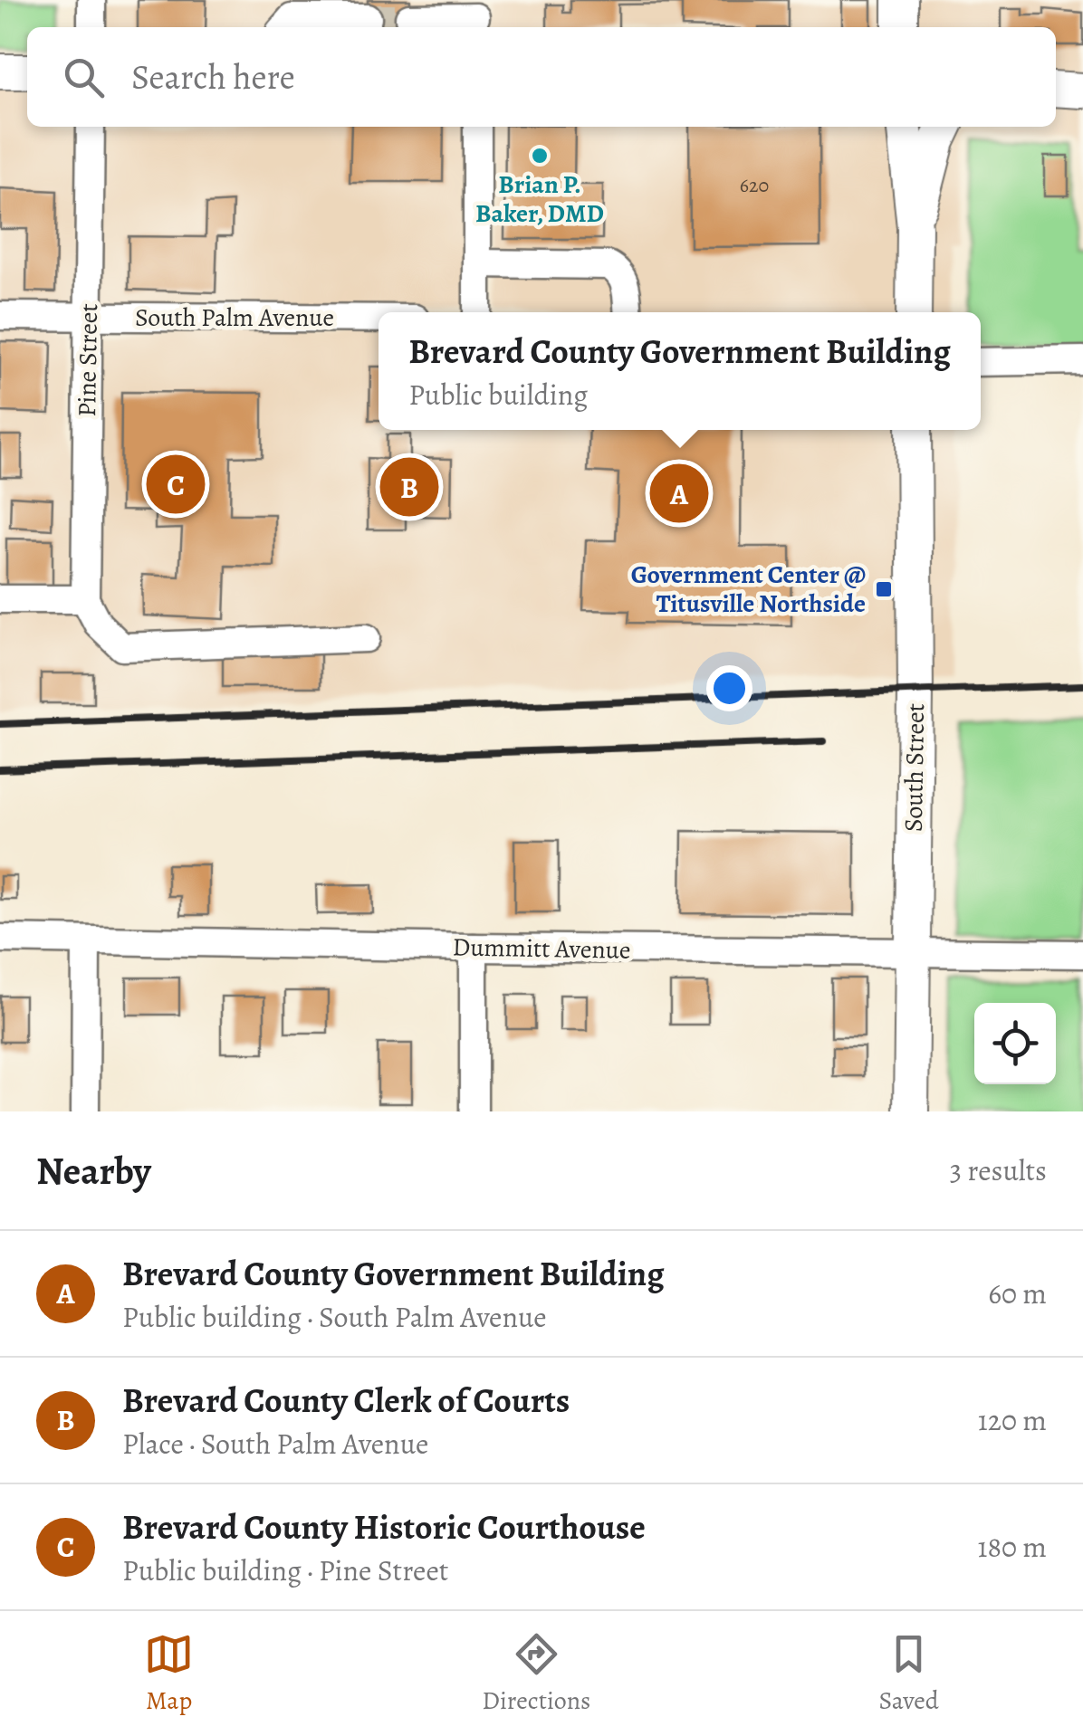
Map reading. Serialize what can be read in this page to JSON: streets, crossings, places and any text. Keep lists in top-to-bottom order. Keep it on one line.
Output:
{"streets":{"main road":["South Street"],"street":["South Palm Avenue","Pine Street","Dummitt Avenue"]},"crossings":[["South Palm Avenue","Pine Street"],["South Street","Dummitt Avenue"]],"places":{"other":["Brian P. Baker, DMD"],"transit":["Government Center @ Titusville Northside"]},"house_numbers":["620"],"page":{"search":"Search here","popup":["Brevard County Government Building","Public building"],"pins":["C","B","A"],"heading":["Nearby","3 results"],"list":[{"mark":"A","name":"Brevard County Government Building","note":"Public building · South Palm Avenue","value":"60 m"},{"mark":"B","name":"Brevard County Clerk of Courts","note":"Place · South Palm Avenue","value":"120 m"},{"mark":"C","name":"Brevard County Historic Courthouse","note":"Public building · Pine Street","value":"180 m"}],"nav":["Map","Directions","Saved"]}}
